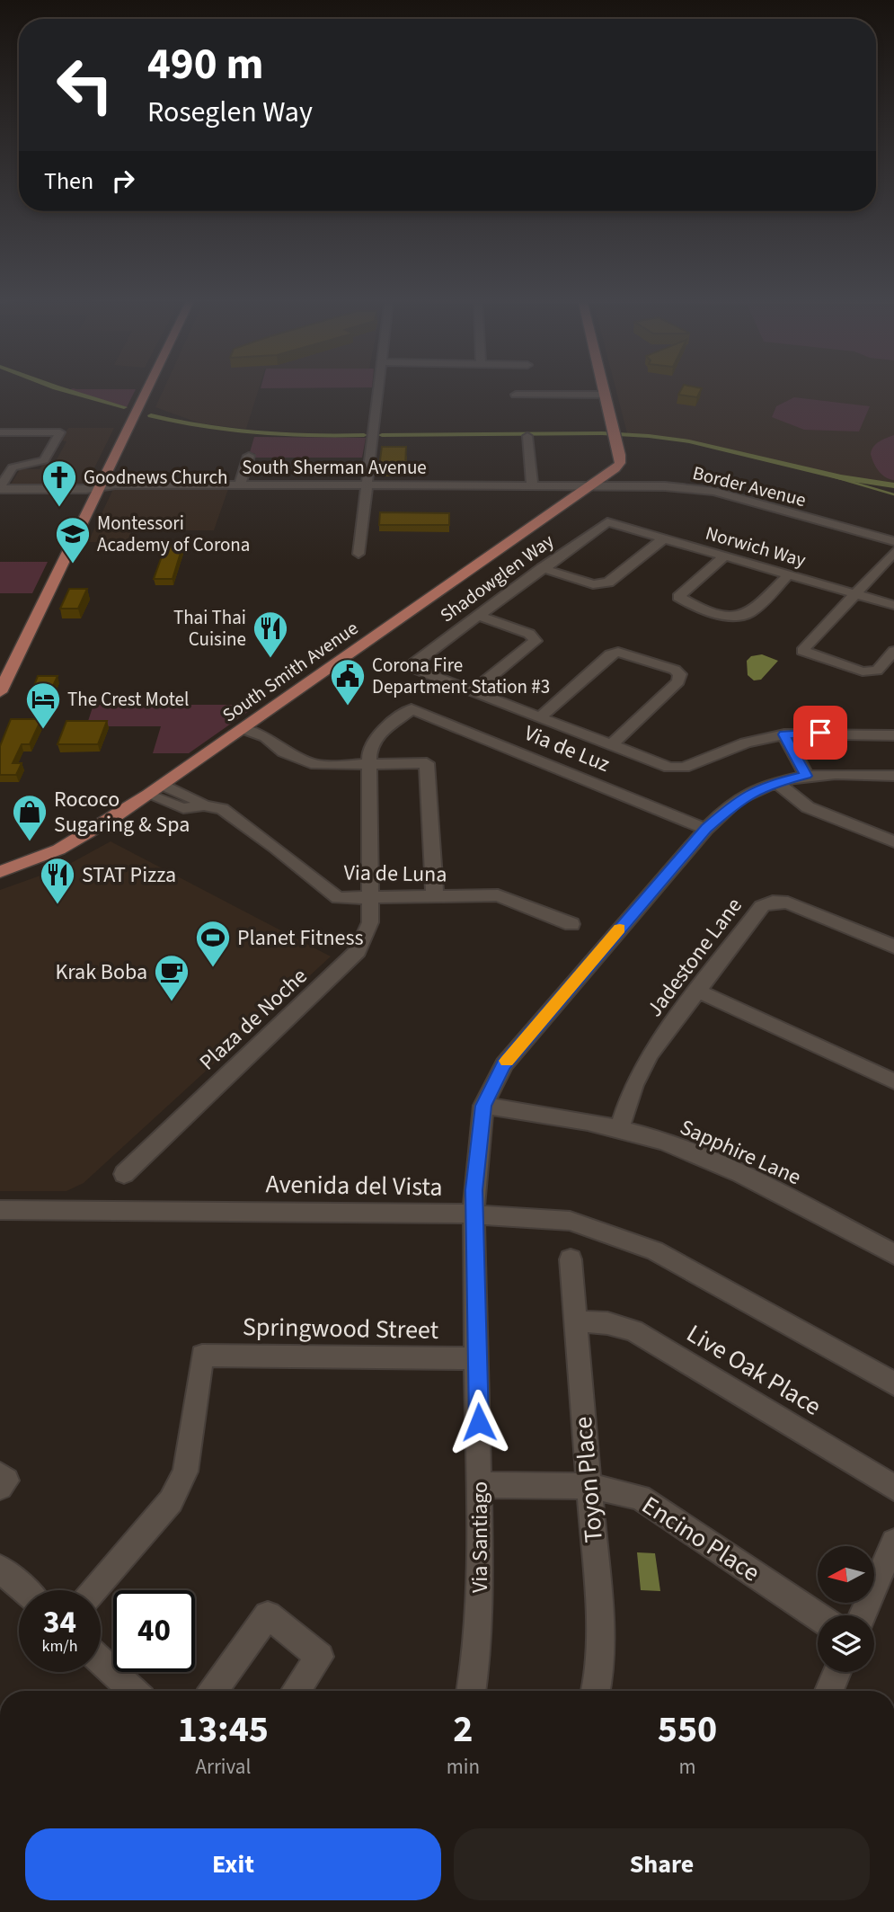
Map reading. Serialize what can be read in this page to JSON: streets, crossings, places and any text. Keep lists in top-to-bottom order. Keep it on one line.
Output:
{"streets":{"main road":["South Smith Avenue"],"street":["South Sherman Avenue","Border Avenue","Norwich Way","Shadowglen Way","Via de Luz","Via de Luna","Jadestone Lane","Plaza de Noche","Sapphire Lane","Avenida del Vista","Springwood Street","Live Oak Place","Toyon Place","Via Santiago","Encino Place"]},"crossings":[["South Sherman Avenue","Border Avenue"],["South Sherman Avenue","South Smith Avenue"],["Border Avenue","South Smith Avenue"],["Norwich Way","Shadowglen Way"],["South Smith Avenue","Via de Luna"],["Via de Luz","Plaza de Noche"],["Via de Luz","Via Santiago"],["Via de Luna","Plaza de Noche"],["Jadestone Lane","Sapphire Lane"],["Sapphire Lane","Via Santiago"],["Avenida del Vista","Via Santiago"],["Springwood Street","Via Santiago"],["Live Oak Place","Toyon Place"],["Toyon Place","Encino Place"],["Via Santiago","Encino Place"]],"places":{"church":["Goodnews Church"],"school or university":["Montessori Academy of Corona"],"restaurant":["Thai Thai Cuisine","STAT Pizza"],"public building":["Corona Fire Department Station #3"],"hotel":["The Crest Motel"],"shop":["Rococo Sugaring & Spa"],"sports":["Planet Fitness"],"cafe":["Krak Boba"]},"north":"left","page":{"turn":["490 m","Roseglen Way"],"then":"Then","speed":"34 km/h","limit":"40","eta":["13:45","Arrival","2","min","550","m"],"buttons":["Exit","Share"]}}
